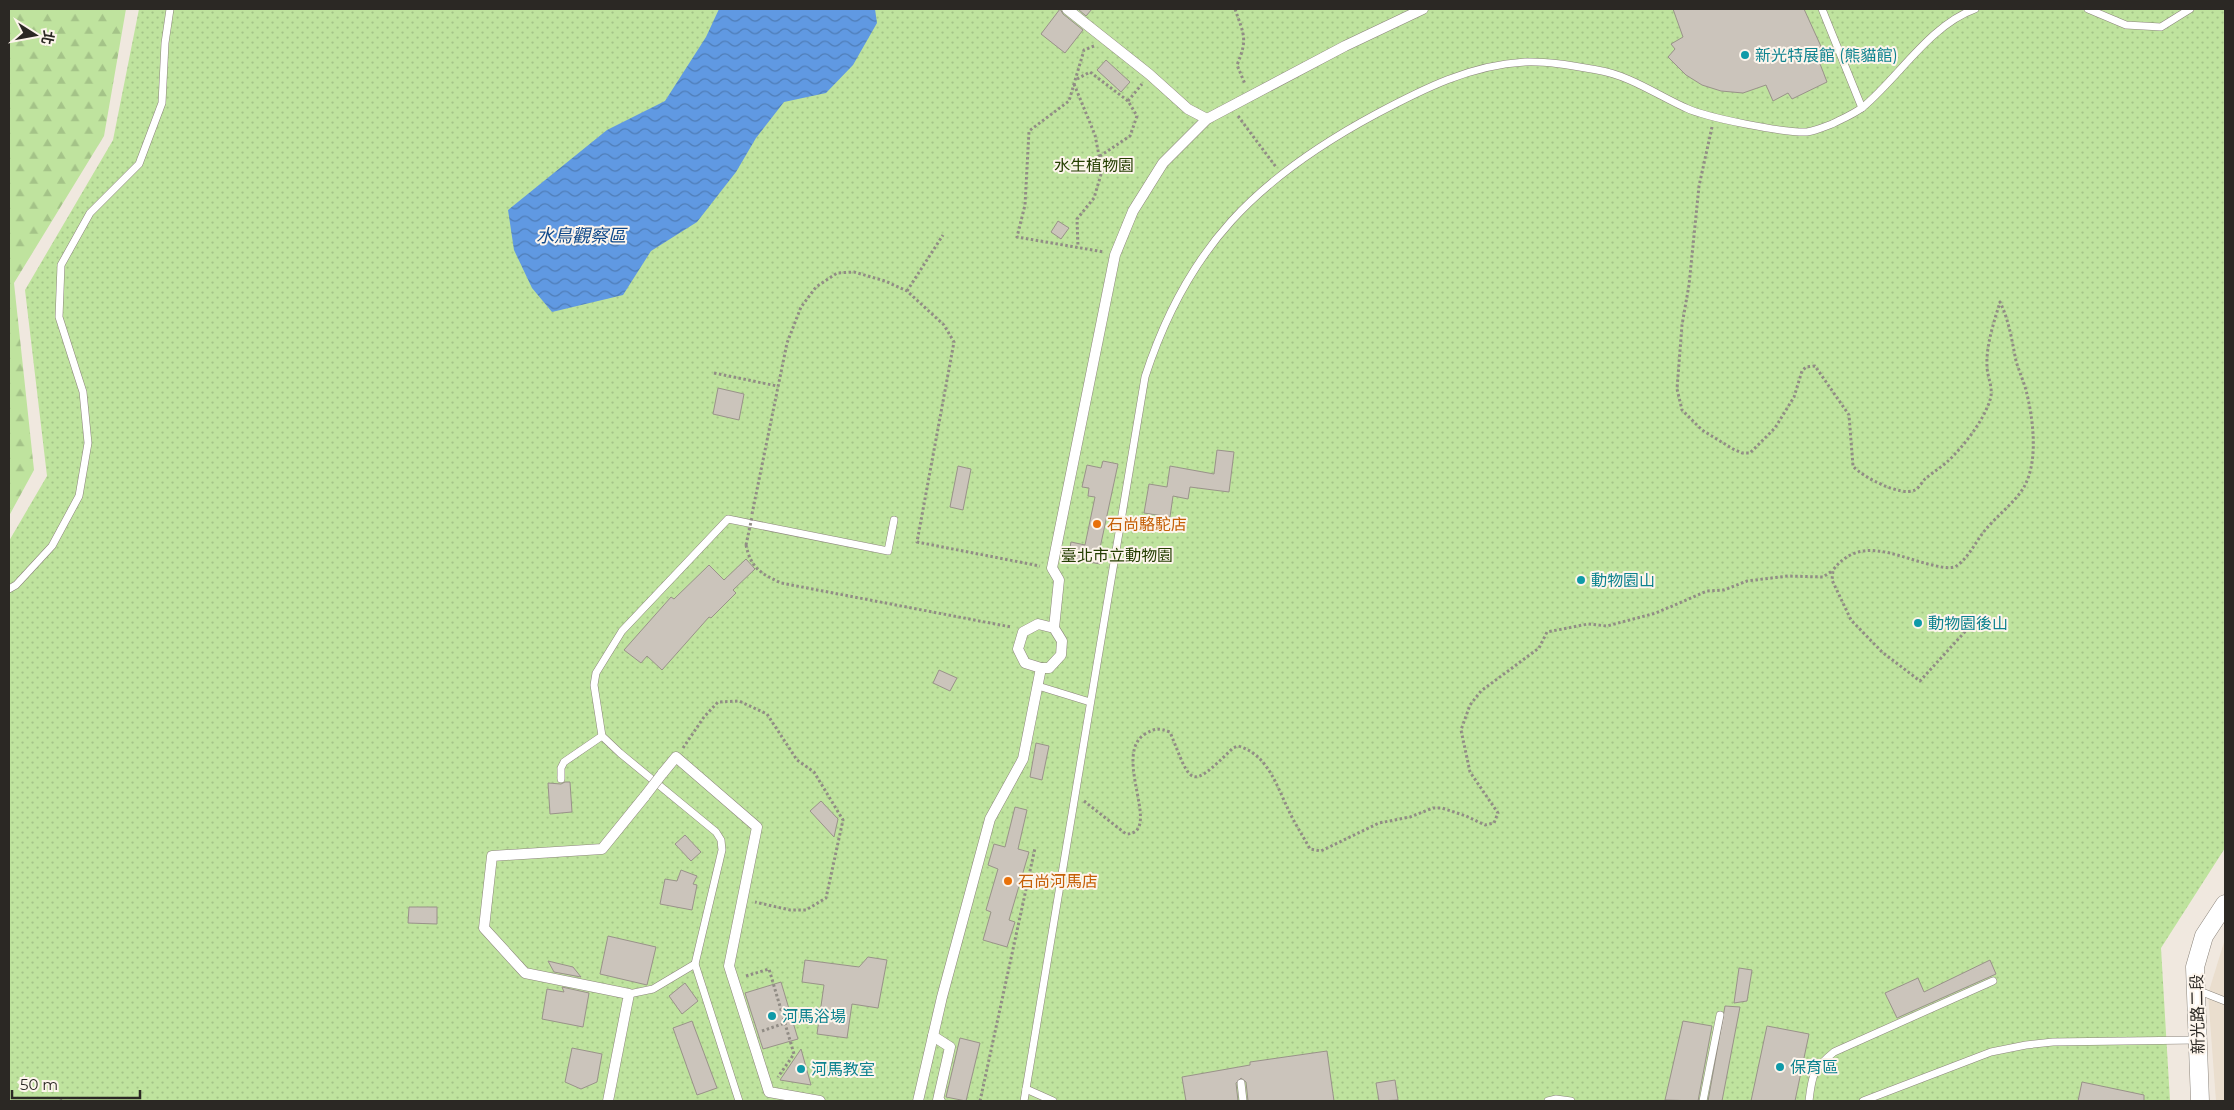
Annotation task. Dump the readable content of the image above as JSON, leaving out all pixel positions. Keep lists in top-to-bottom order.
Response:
{
  "streets": {
    "street": ["新光路二段"]
  },
  "water": ["水鳥觀察區"],
  "parks": ["水生植物園", "臺北市立動物園"],
  "places": [
    "新光特展館 (熊貓館)",
    "石尚駱駝店",
    "動物園山",
    "動物園後山",
    "石尚河馬店",
    "河馬浴場",
    "保育區",
    "河馬教室"
  ],
  "scale_bar": "50 m",
  "north": "right"
}
